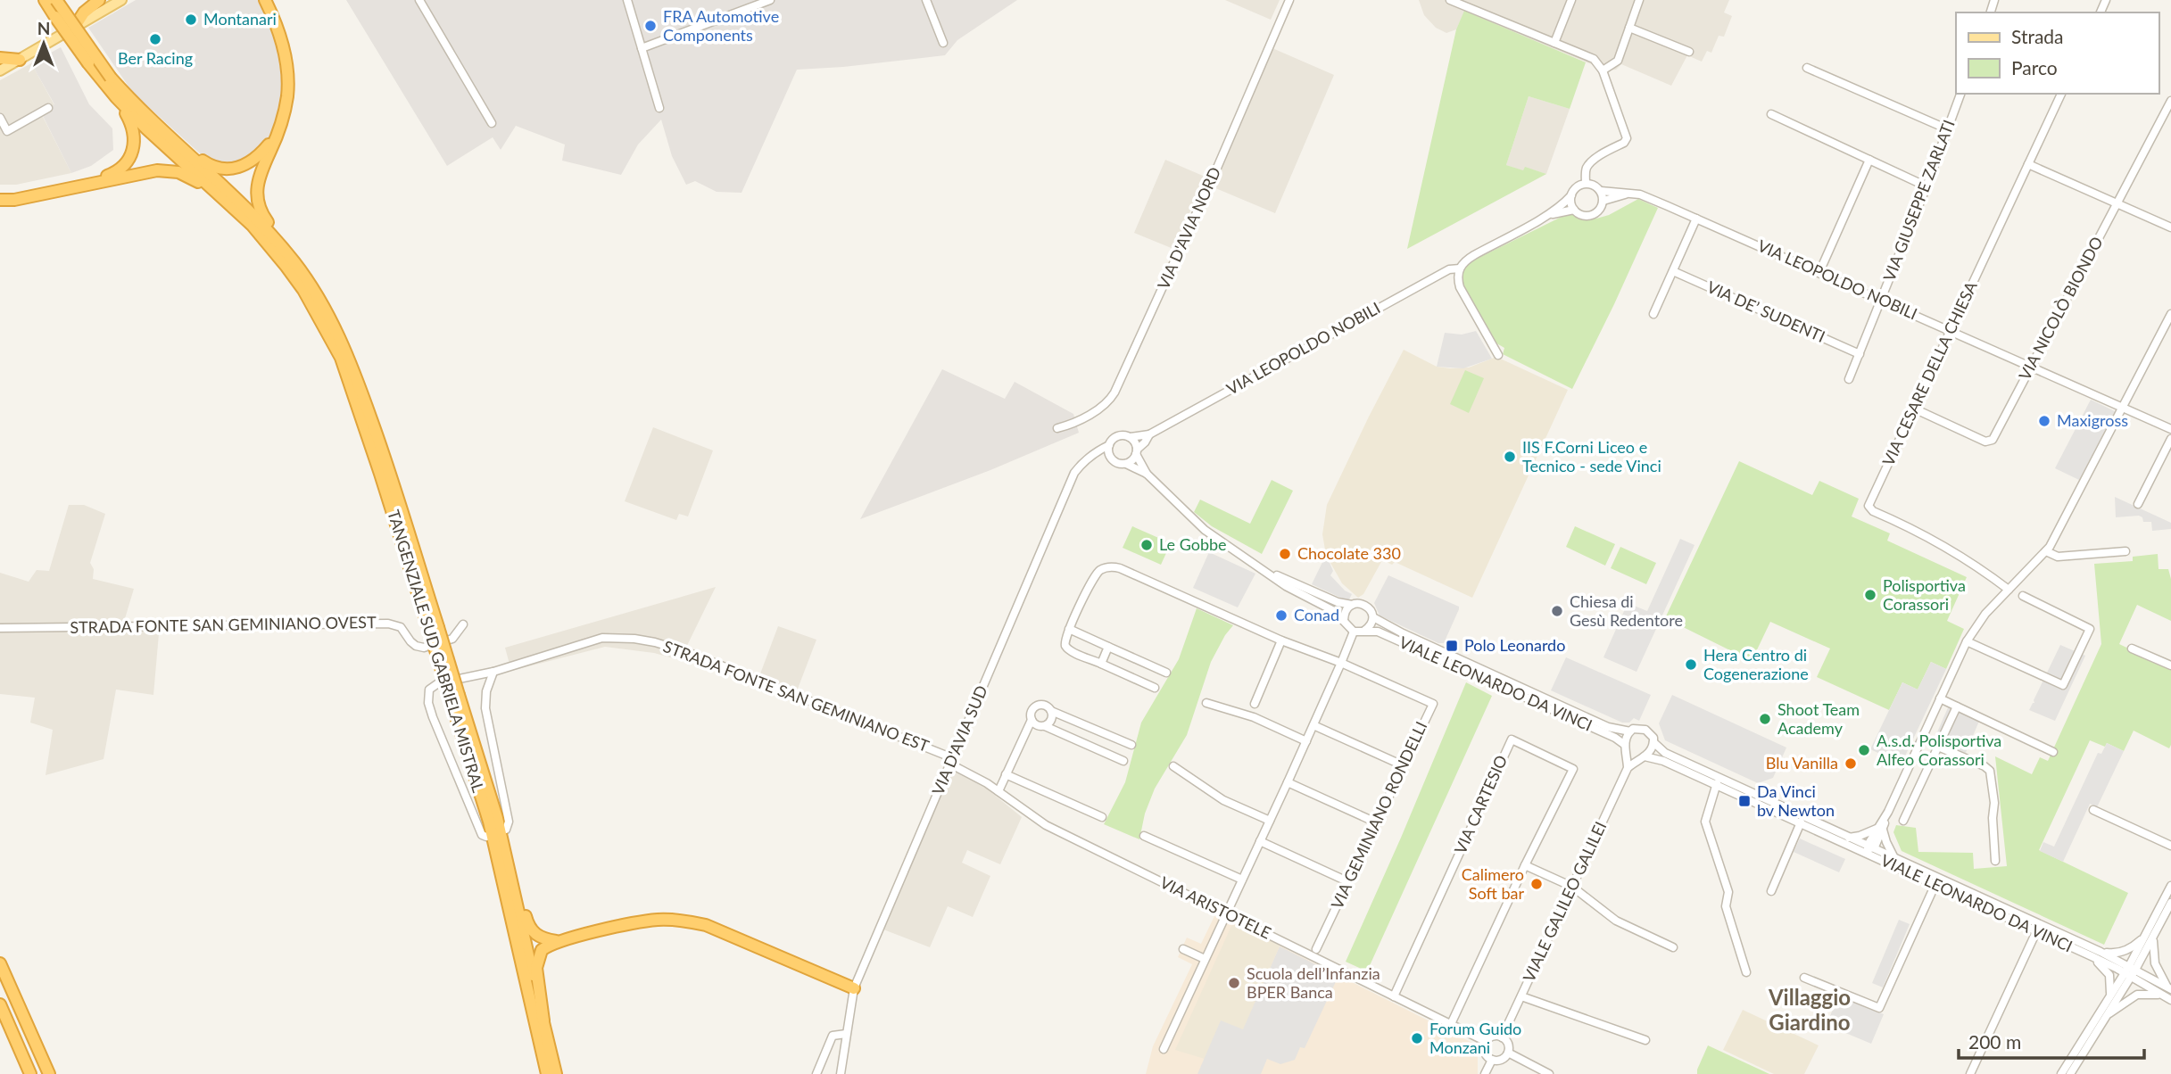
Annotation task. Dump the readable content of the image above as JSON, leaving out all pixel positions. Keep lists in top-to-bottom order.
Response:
{
  "streets": {
    "highway": ["TANGENZIALE SUD GABRIELA MISTRAL"],
    "street": [
      "VIA GIUSEPPE ZARLATI",
      "VIA D'AVIA NORD",
      "VIA LEOPOLDO NOBILI",
      "VIA NICOLÒ BIONDO",
      "VIA DE’ SUDENTI",
      "VIA CESARE DELLA CHIESA",
      "STRADA FONTE SAN GEMINIANO OVEST",
      "VIALE LEONARDO DA VINCI",
      "STRADA FONTE SAN GEMINIANO EST",
      "VIA D'AVIA SUD",
      "VIA CARTESIO",
      "VIA GEMINIANO RONDELLI",
      "VIALE GALILEO GALILEI",
      "VIA ARISTOTELE"
    ]
  },
  "crossings": [
    ["VIA GIUSEPPE ZARLATI", "VIA LEOPOLDO NOBILI"],
    ["VIA GIUSEPPE ZARLATI", "VIA DE’ SUDENTI"],
    ["VIA LEOPOLDO NOBILI", "VIA NICOLÒ BIONDO"],
    ["VIA LEOPOLDO NOBILI", "VIA CESARE DELLA CHIESA"],
    ["VIA LEOPOLDO NOBILI", "VIA D'AVIA SUD"],
    ["VIA NICOLÒ BIONDO", "VIA CESARE DELLA CHIESA"],
    ["STRADA FONTE SAN GEMINIANO EST", "VIA D'AVIA SUD"],
    ["STRADA FONTE SAN GEMINIANO EST", "VIA ARISTOTELE"],
    ["VIA D'AVIA SUD", "VIA ARISTOTELE"],
    ["VIA CARTESIO", "VIA ARISTOTELE"],
    ["VIALE GALILEO GALILEI", "VIA ARISTOTELE"]
  ],
  "districts": ["Villaggio Giardino"],
  "places": {
    "other": [
      "Montanari",
      "FRA Automotive Components",
      "Ber Racing",
      "Maxigross",
      "IIS F.Corni Liceo e Tecnico - sede Vinci",
      "Le Gobbe",
      "Chocolate 330",
      "Polisportiva Corassori",
      "Chiesa di Gesù Redentore",
      "Conad",
      "Hera Centro di Cogenerazione",
      "Shoot Team Academy",
      "A.s.d. Polisportiva Alfeo Corassori",
      "Blu Vanilla",
      "Calimero Soft bar",
      "Scuola dell’Infanzia BPER Banca",
      "Forum Guido Monzani"
    ],
    "transit": ["Polo Leonardo", "Da Vinci bv Newton"]
  },
  "legend": ["Strada", "Parco"],
  "scale_bar": "200 m",
  "north": "top"
}
